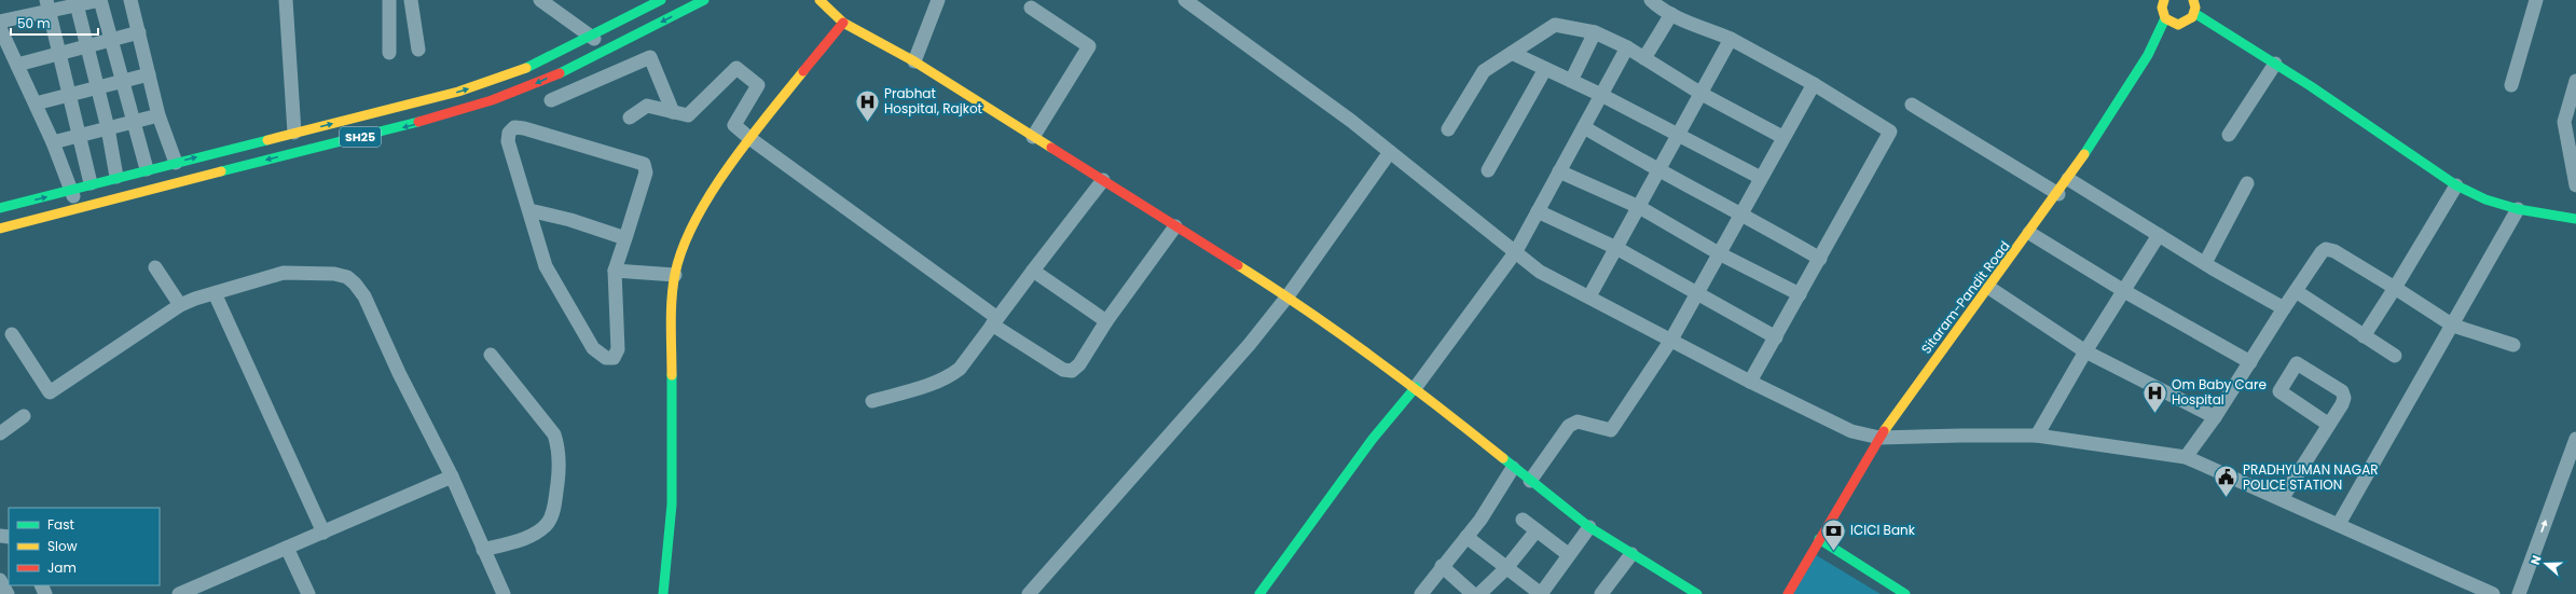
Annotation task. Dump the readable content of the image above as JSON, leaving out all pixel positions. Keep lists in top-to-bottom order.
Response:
{
  "streets": {
    "main road": ["SH25", "Sitaram-Pandit Road"]
  },
  "places": {
    "hospital": ["Prabhat Hospital, Rajkot", "Om Baby Care Hospital"],
    "public building": ["PRADHYUMAN NAGAR POLICE STATION"],
    "bank": ["ICICI Bank"]
  },
  "legend": ["Fast", "Slow", "Jam"],
  "scale_bar": "50 m",
  "north": "left"
}
